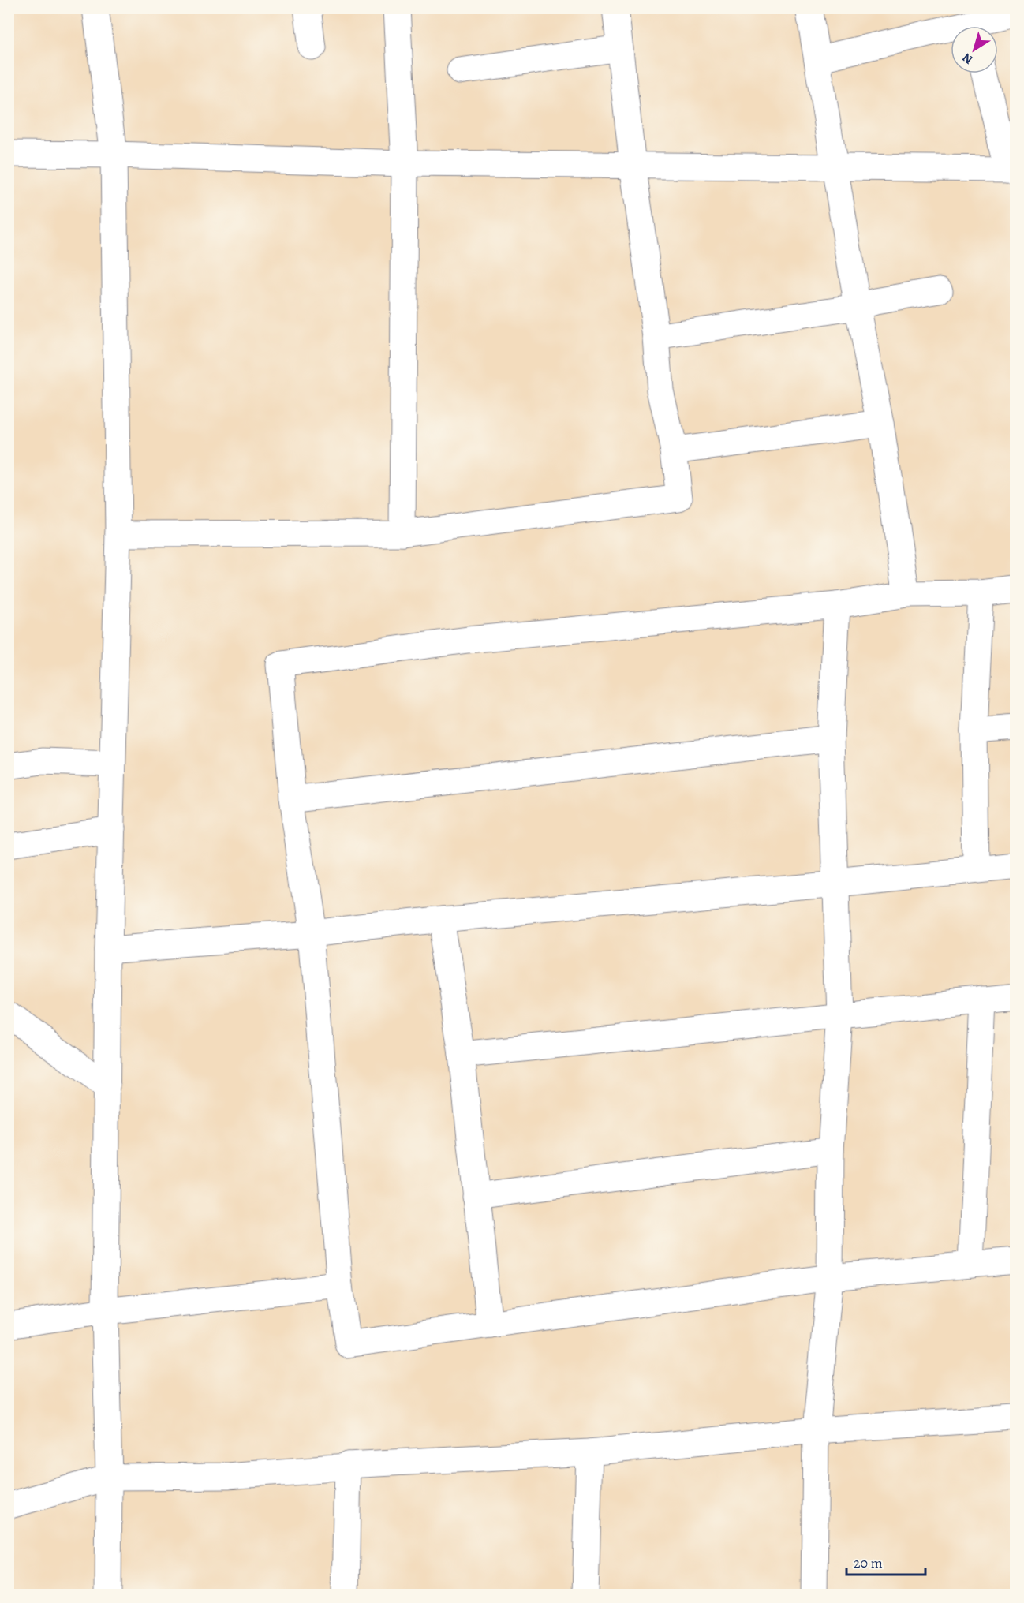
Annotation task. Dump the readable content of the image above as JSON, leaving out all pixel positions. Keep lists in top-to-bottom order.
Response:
{
  "scale_bar": "20 m",
  "north": "bottom left"
}
